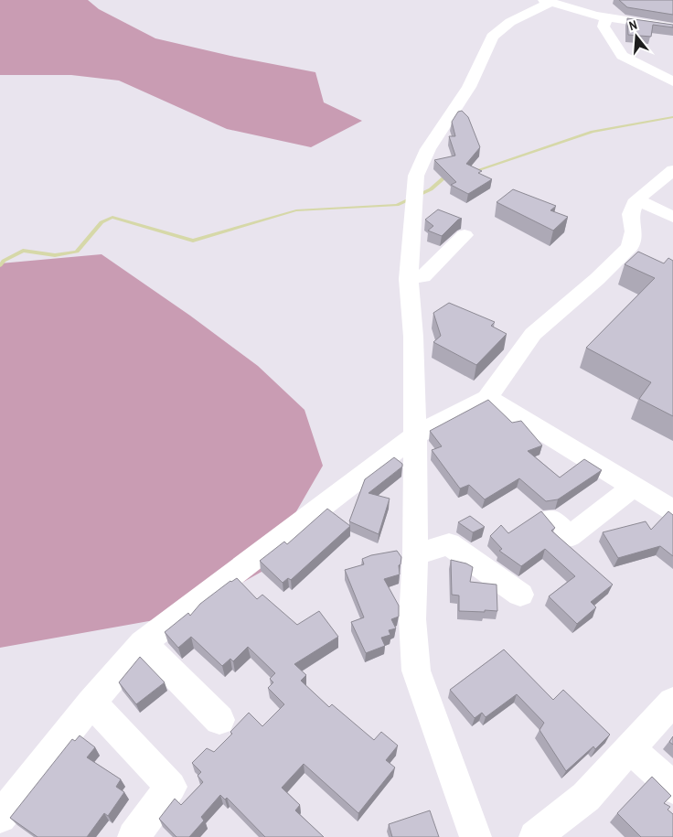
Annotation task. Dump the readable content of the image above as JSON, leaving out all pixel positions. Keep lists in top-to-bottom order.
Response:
{
  "north": "top"
}
